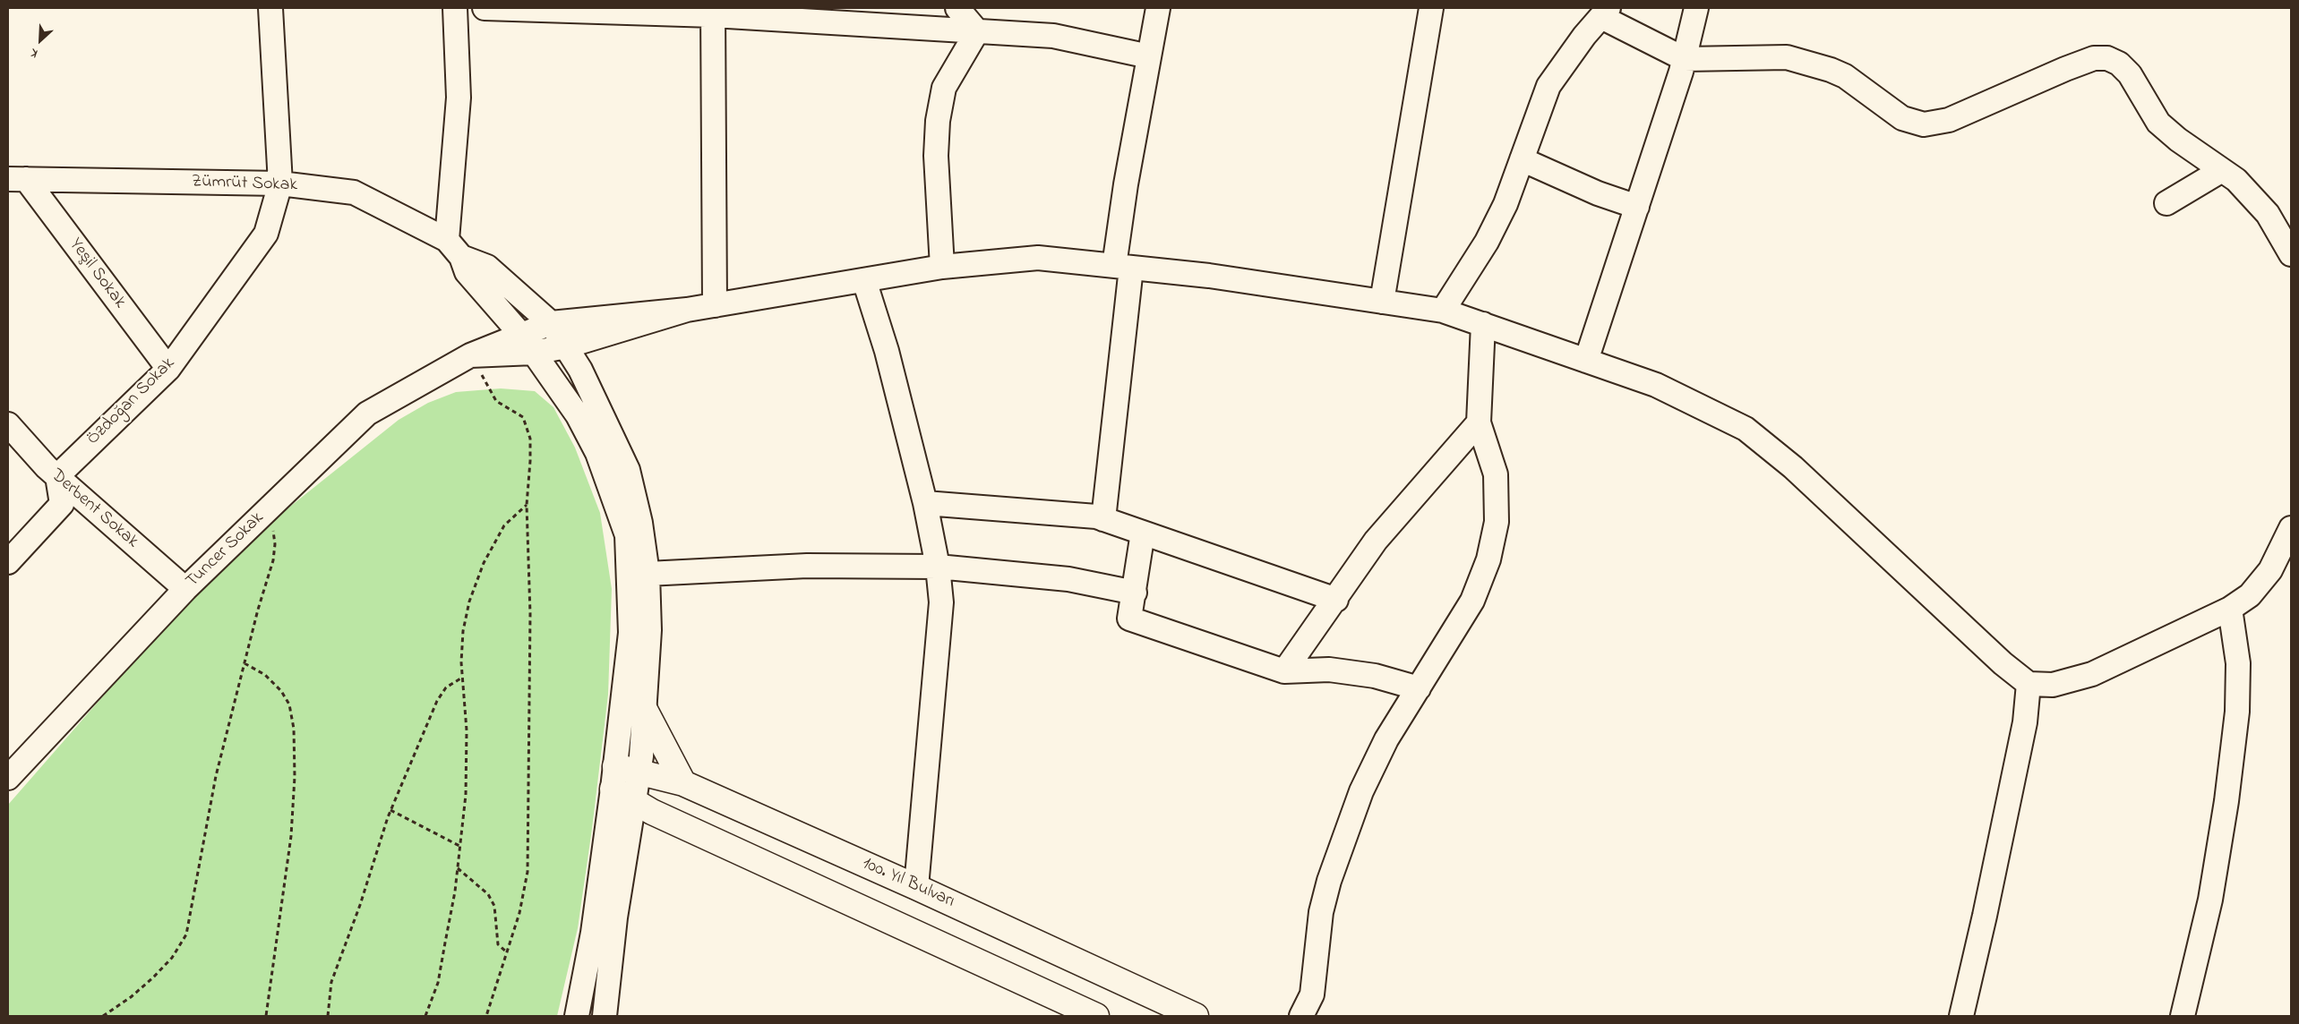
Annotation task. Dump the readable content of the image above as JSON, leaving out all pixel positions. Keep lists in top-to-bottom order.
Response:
{
  "streets": {
    "main road": ["100. Yıl Bulvarı"],
    "street": [
      "Zümrüt Sokak",
      "Yeşil Sokak",
      "Özdoğan Sokak",
      "Derbent Sokak",
      "Tuncer Sokak"
    ]
  },
  "crossings": [
    ["Zümrüt Sokak", "Yeşil Sokak"],
    ["Zümrüt Sokak", "Özdoğan Sokak"],
    ["Zümrüt Sokak", "100. Yıl Bulvarı"],
    ["Yeşil Sokak", "Özdoğan Sokak"],
    ["Özdoğan Sokak", "Derbent Sokak"],
    ["Derbent Sokak", "Tuncer Sokak"]
  ],
  "north": "bottom left"
}
